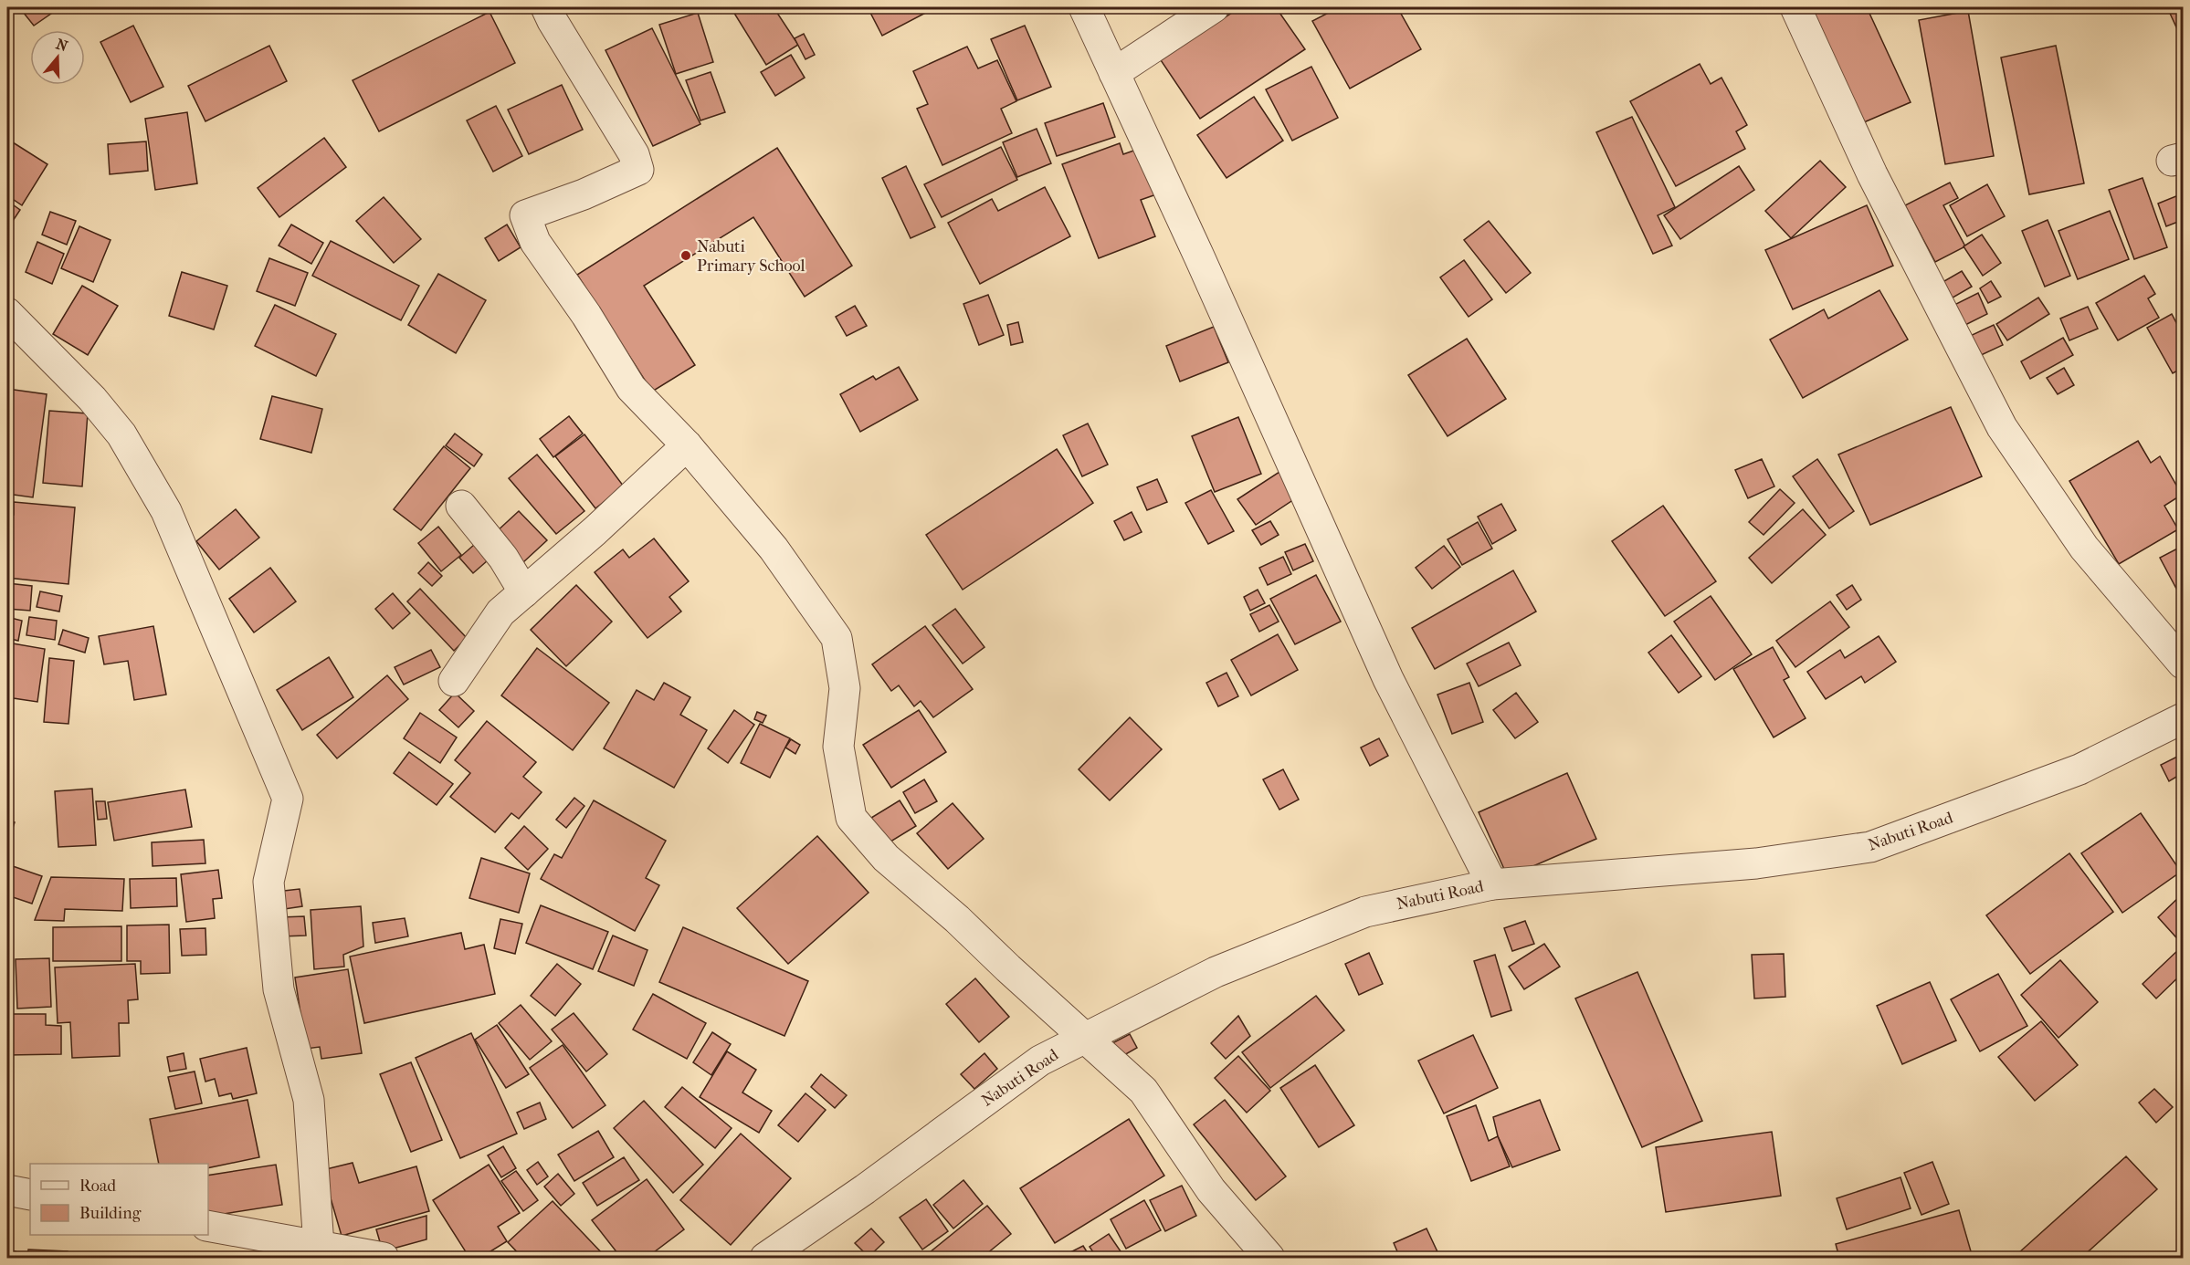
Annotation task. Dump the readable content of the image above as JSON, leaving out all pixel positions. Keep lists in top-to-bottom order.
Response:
{
  "streets": {
    "street": ["Nabuti Road"]
  },
  "places": ["Nabuti Primary School"],
  "legend": ["Road", "Building"],
  "north": "top"
}
